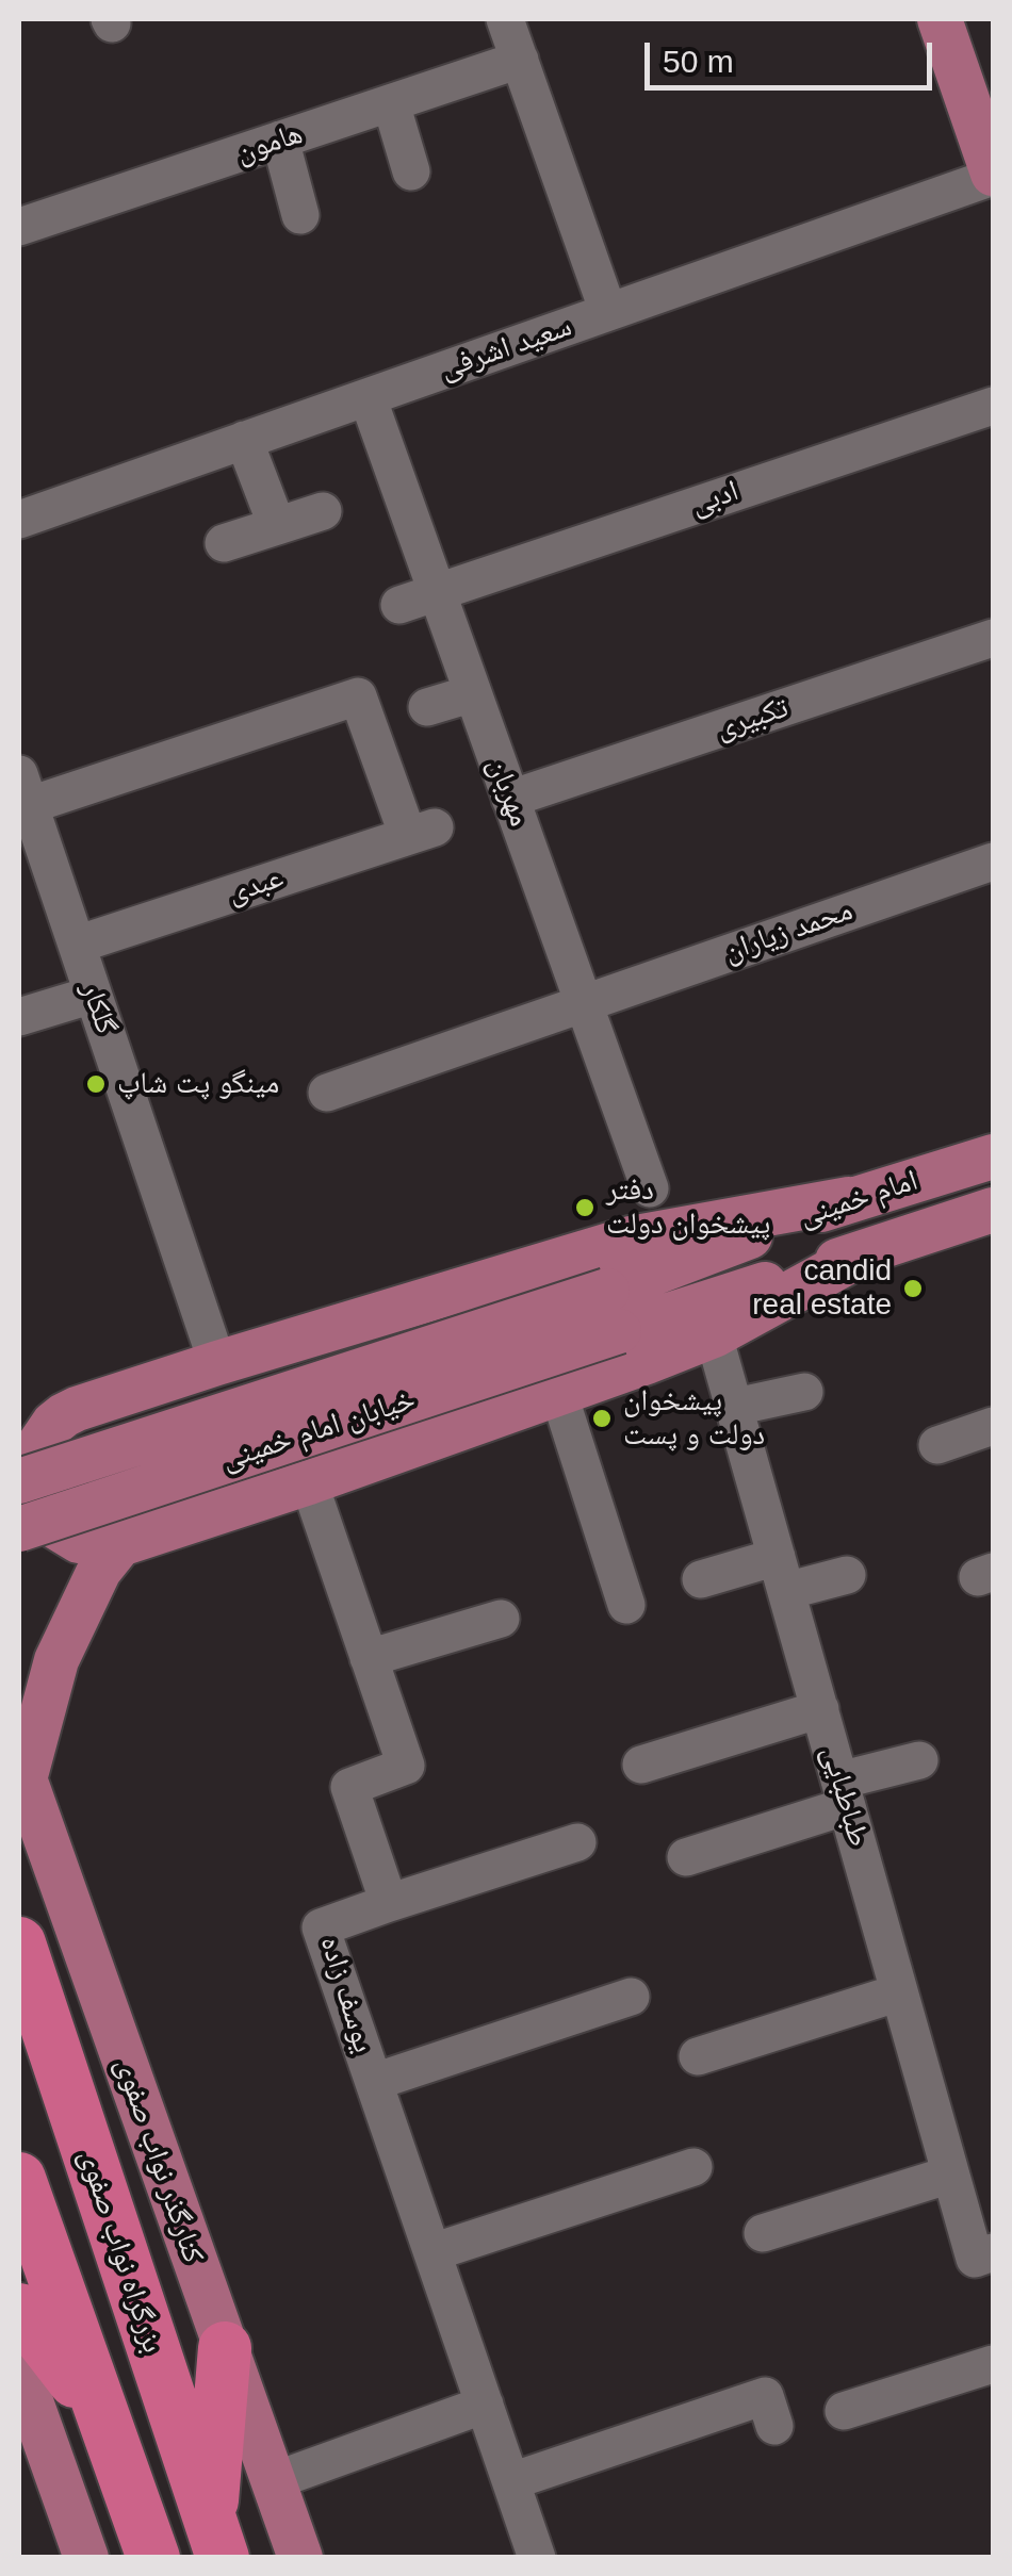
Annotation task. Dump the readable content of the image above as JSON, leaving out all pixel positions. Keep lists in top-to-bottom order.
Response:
{
  "streets": {
    "highway": ["بزرگراه نواب صفوی"],
    "main road": ["امام خمینی", "خیابان امام خمینی", "کنارگذر نواب صفوی"],
    "street": [
      "هامون",
      "سعید اشرفی",
      "ادبی",
      "تکبیری",
      "مهربان",
      "عبدی",
      "محمد زیاران",
      "گلکار",
      "طباطبایی",
      "یوسف زاده"
    ]
  },
  "crossings": [
    ["سعید اشرفی", "مهربان"],
    ["ادبی", "مهربان"],
    ["تکبیری", "مهربان"],
    ["مهربان", "محمد زیاران"],
    ["عبدی", "گلکار"],
    ["امام خمینی", "خیابان امام خمینی"]
  ],
  "places": [
    "مینگو پت شاپ",
    "دفتر پیشخوان دولت",
    "candid real estate",
    "پیشخوان دولت و پست"
  ],
  "scale_bar": "50 m"
}
